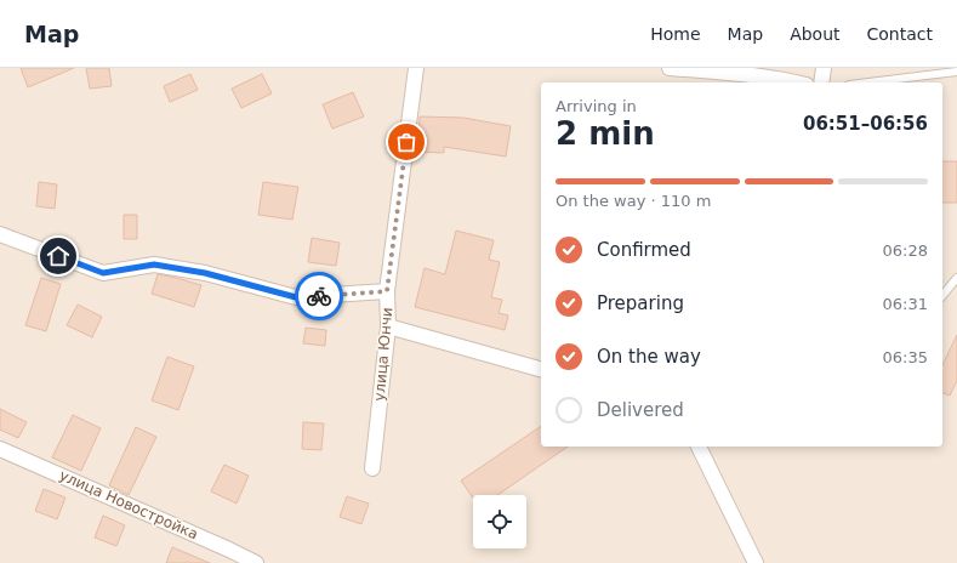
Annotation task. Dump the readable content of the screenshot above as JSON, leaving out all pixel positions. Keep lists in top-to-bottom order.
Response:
{
  "streets": {
    "street": ["улица Юнчи", "улица Новостройка"]
  },
  "page": {
    "header": "Map",
    "nav": [
      "Home",
      "Map",
      "About",
      "Contact"
    ],
    "heading": ["2 min", "Arriving in", "06:51–06:56"],
    "bar": "On the way · 110 m",
    "list": [
      ["Confirmed", "06:28"],
      ["Preparing", "06:31"],
      ["On the way", "06:35"],
      "Delivered"
    ]
  }
}
